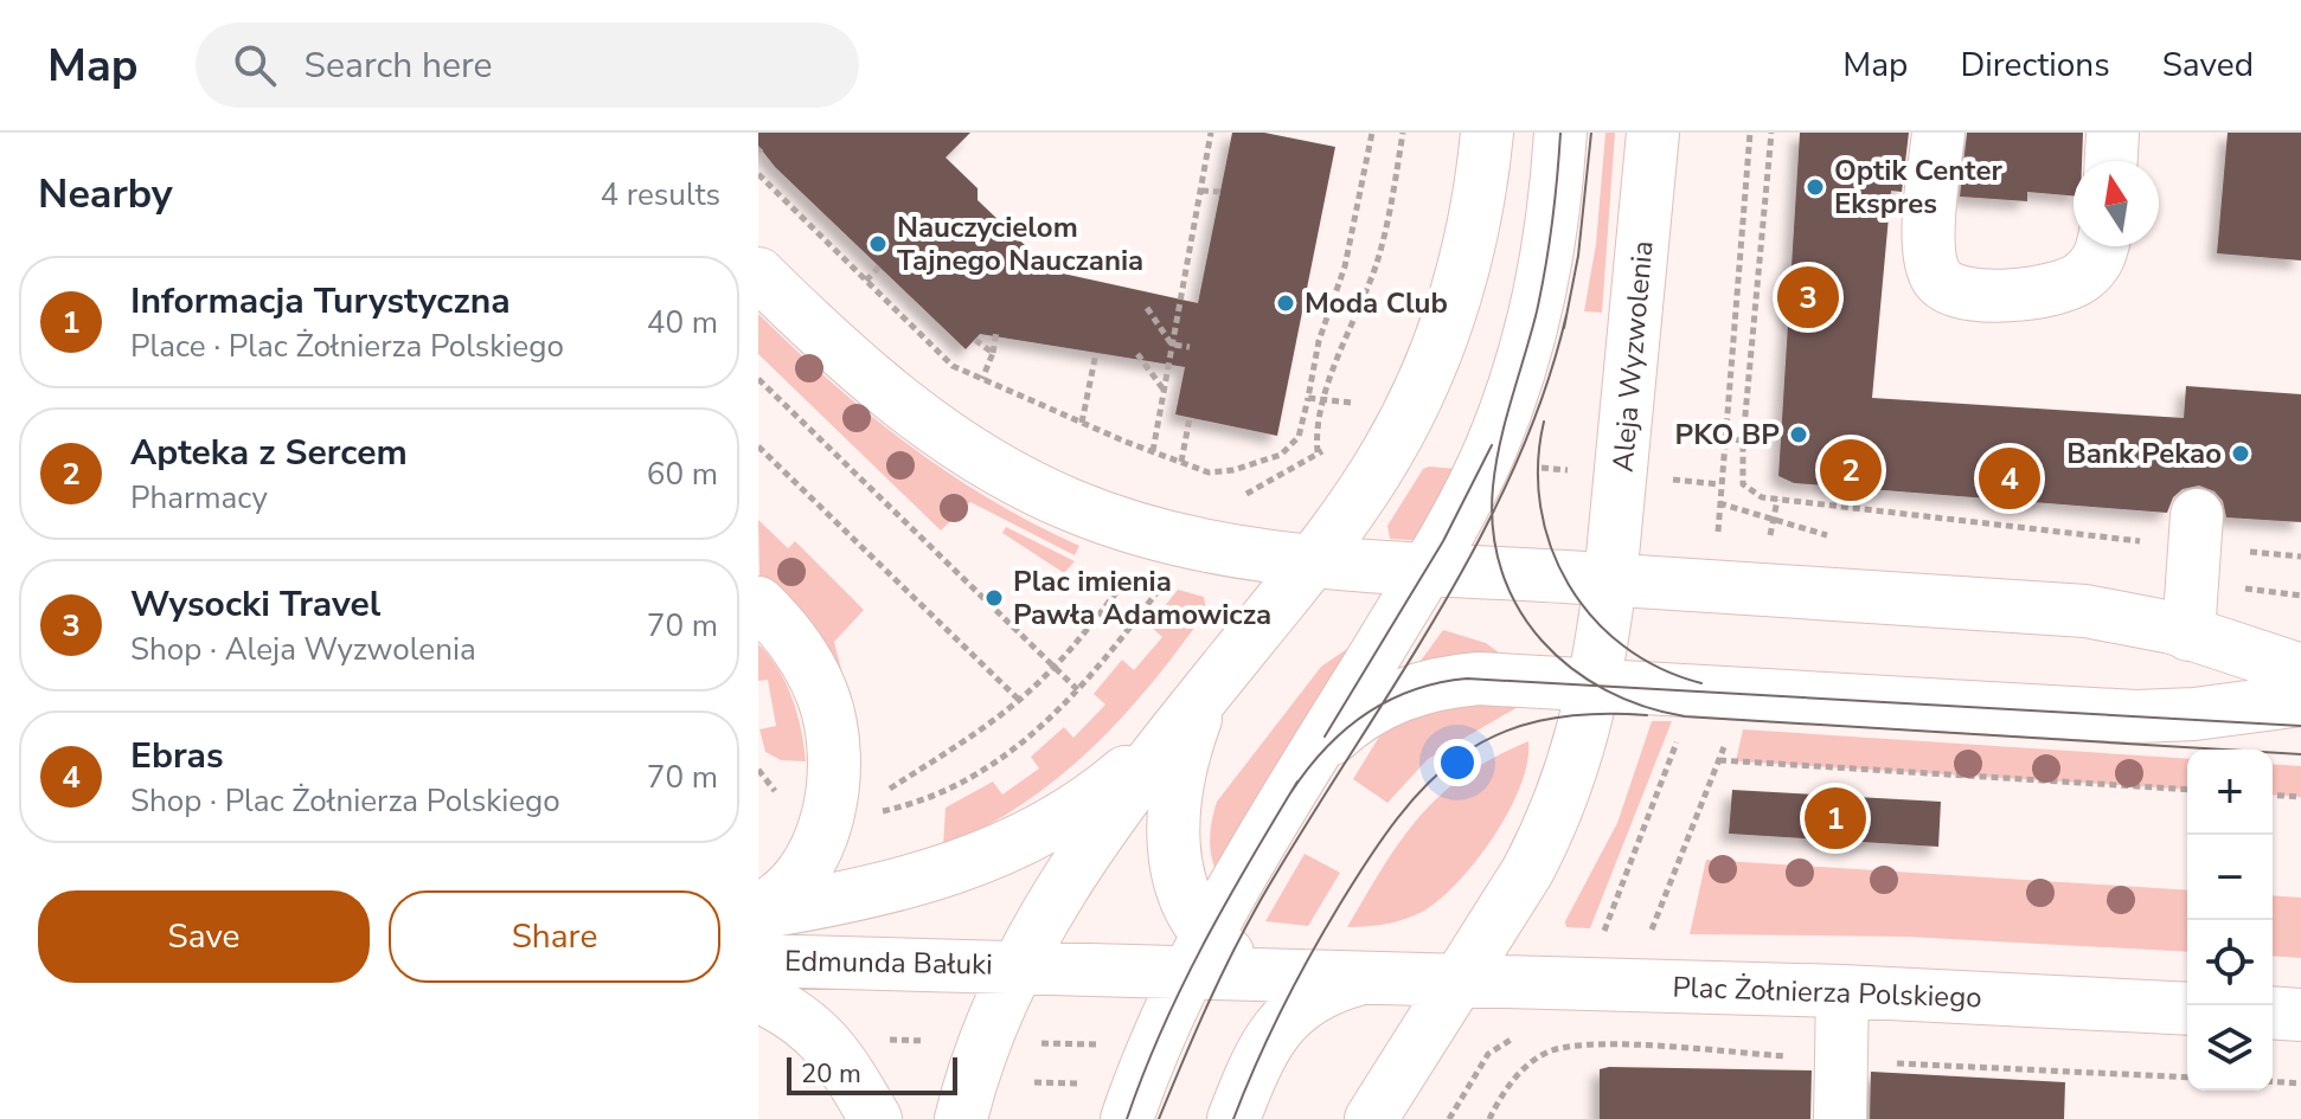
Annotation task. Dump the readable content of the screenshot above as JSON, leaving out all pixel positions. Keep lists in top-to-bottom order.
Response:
{
  "streets": {
    "street": ["Aleja Wyzwolenia", "Edmunda Bałuki", "Plac Żołnierza Polskiego"]
  },
  "crossings": [
    ["Edmunda Bałuki", "Plac Żołnierza Polskiego"]
  ],
  "places": [
    "Optik Center Ekspres",
    "Nauczycielom Tajnego Nauczania",
    "Moda Club",
    "PKO BP",
    "Bank Pekao",
    "Plac imienia Pawła Adamowicza"
  ],
  "scale_bar": "20 m",
  "north": "top",
  "page": {
    "header": "Map",
    "search": "Search here",
    "nav": ["Map", "Directions", "Saved"],
    "heading": ["Nearby", "4 results"],
    "list": [
      {
        "mark": "1",
        "name": "Informacja Turystyczna",
        "note": "Place · Plac Żołnierza Polskiego",
        "value": "40 m"
      },
      {
        "mark": "2",
        "name": "Apteka z Sercem",
        "note": "Pharmacy",
        "value": "60 m"
      },
      {
        "mark": "3",
        "name": "Wysocki Travel",
        "note": "Shop · Aleja Wyzwolenia",
        "value": "70 m"
      },
      {
        "mark": "4",
        "name": "Ebras",
        "note": "Shop · Plac Żołnierza Polskiego",
        "value": "70 m"
      }
    ],
    "pins": [
      "3",
      "2",
      "4",
      "1"
    ],
    "map_buttons": ["+", "−"],
    "buttons": ["Save", "Share"],
    "scale": "20 m"
  }
}
